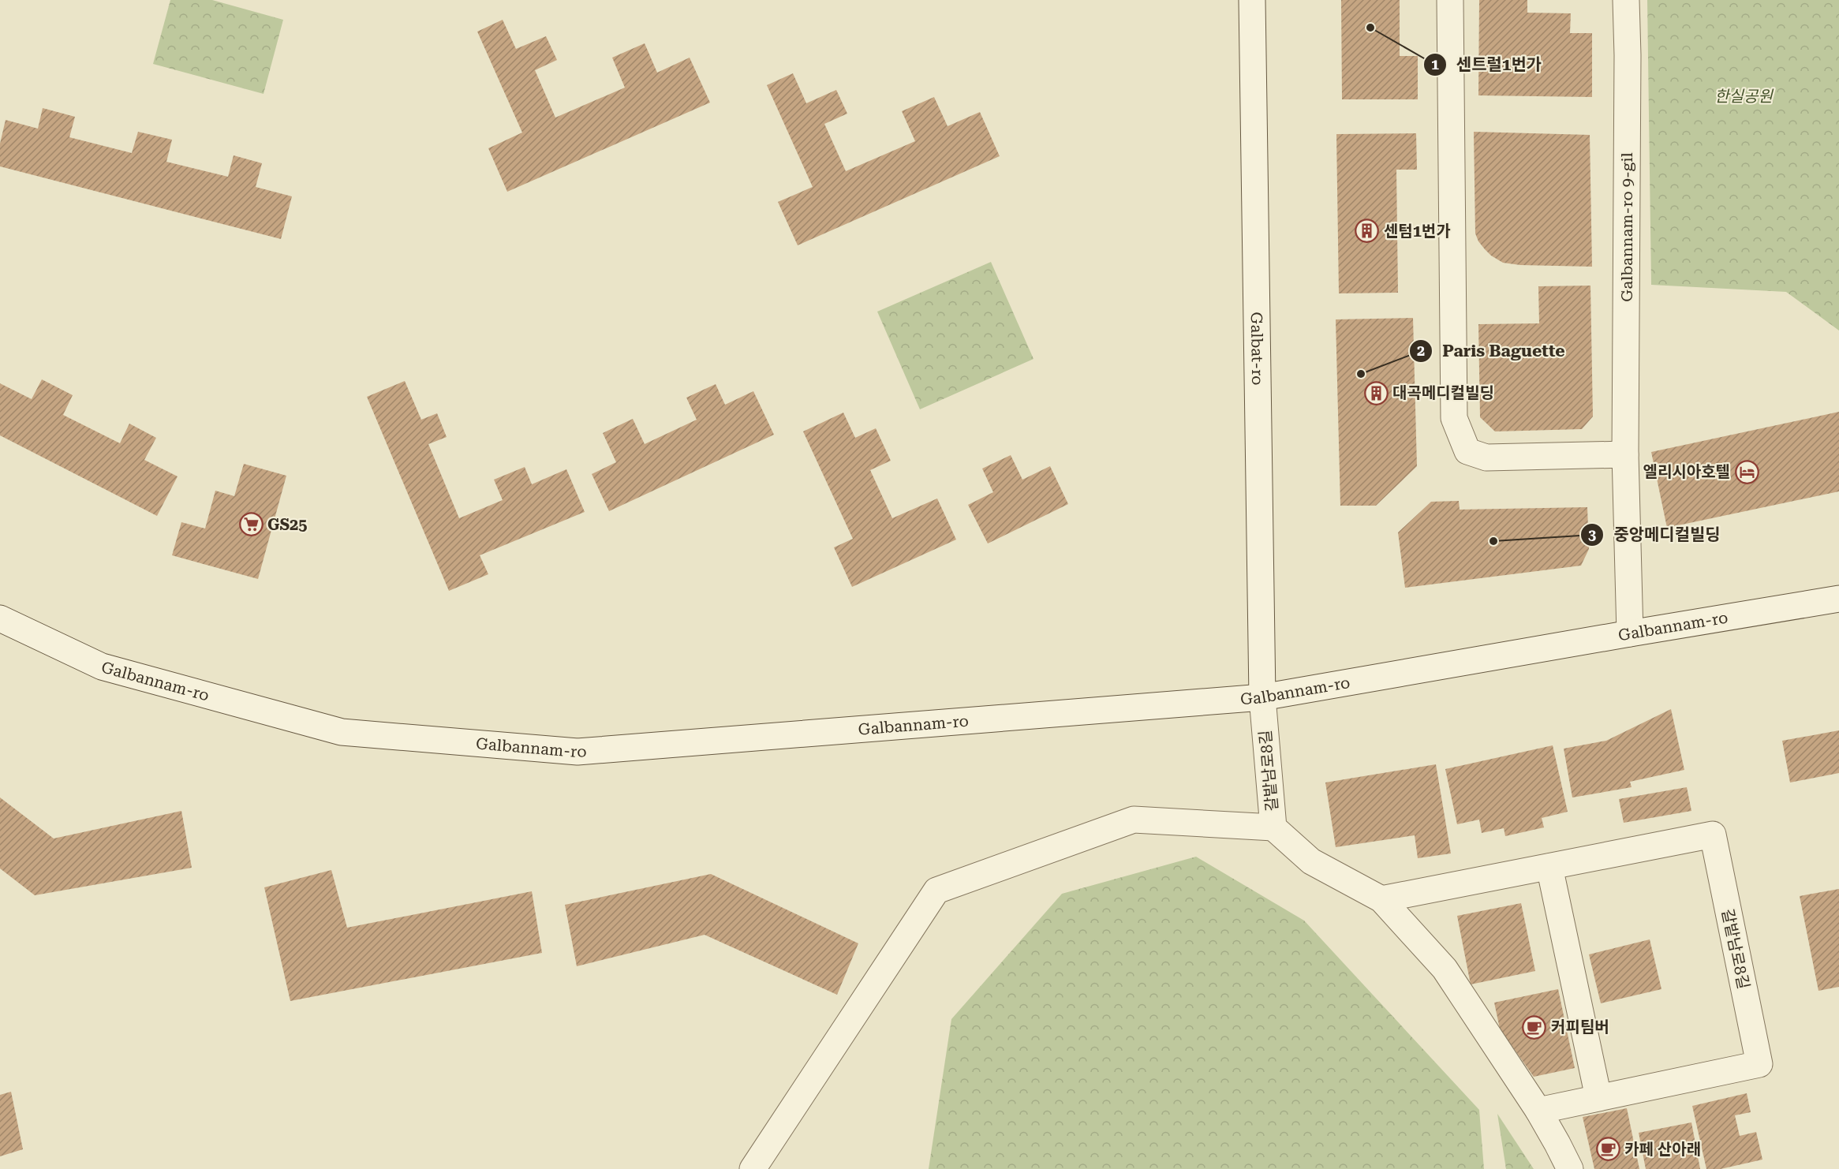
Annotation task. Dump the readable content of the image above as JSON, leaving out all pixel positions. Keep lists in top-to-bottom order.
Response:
{
  "streets": {
    "street": [
      "Galbannam-ro 9-gil",
      "Galbat-ro",
      "Galbannam-ro",
      "갈밭남로8길"
    ]
  },
  "crossings": [
    ["Galbannam-ro 9-gil", "Galbannam-ro"],
    ["Galbat-ro", "Galbannam-ro"],
    ["Galbat-ro", "갈밭남로8길"],
    ["Galbannam-ro", "갈밭남로8길"]
  ],
  "parks": ["한실공원"],
  "places": {
    "other": ["센트럴1번가", "Paris Baguette", "중앙메디컬빌딩"],
    "building": ["센텀1번가", "대곡메디컬빌딩"],
    "hotel": ["엘리시아호텔"],
    "supermarket": ["GS25"],
    "cafe": ["커피팀버", "카페 산아래"]
  }
}
